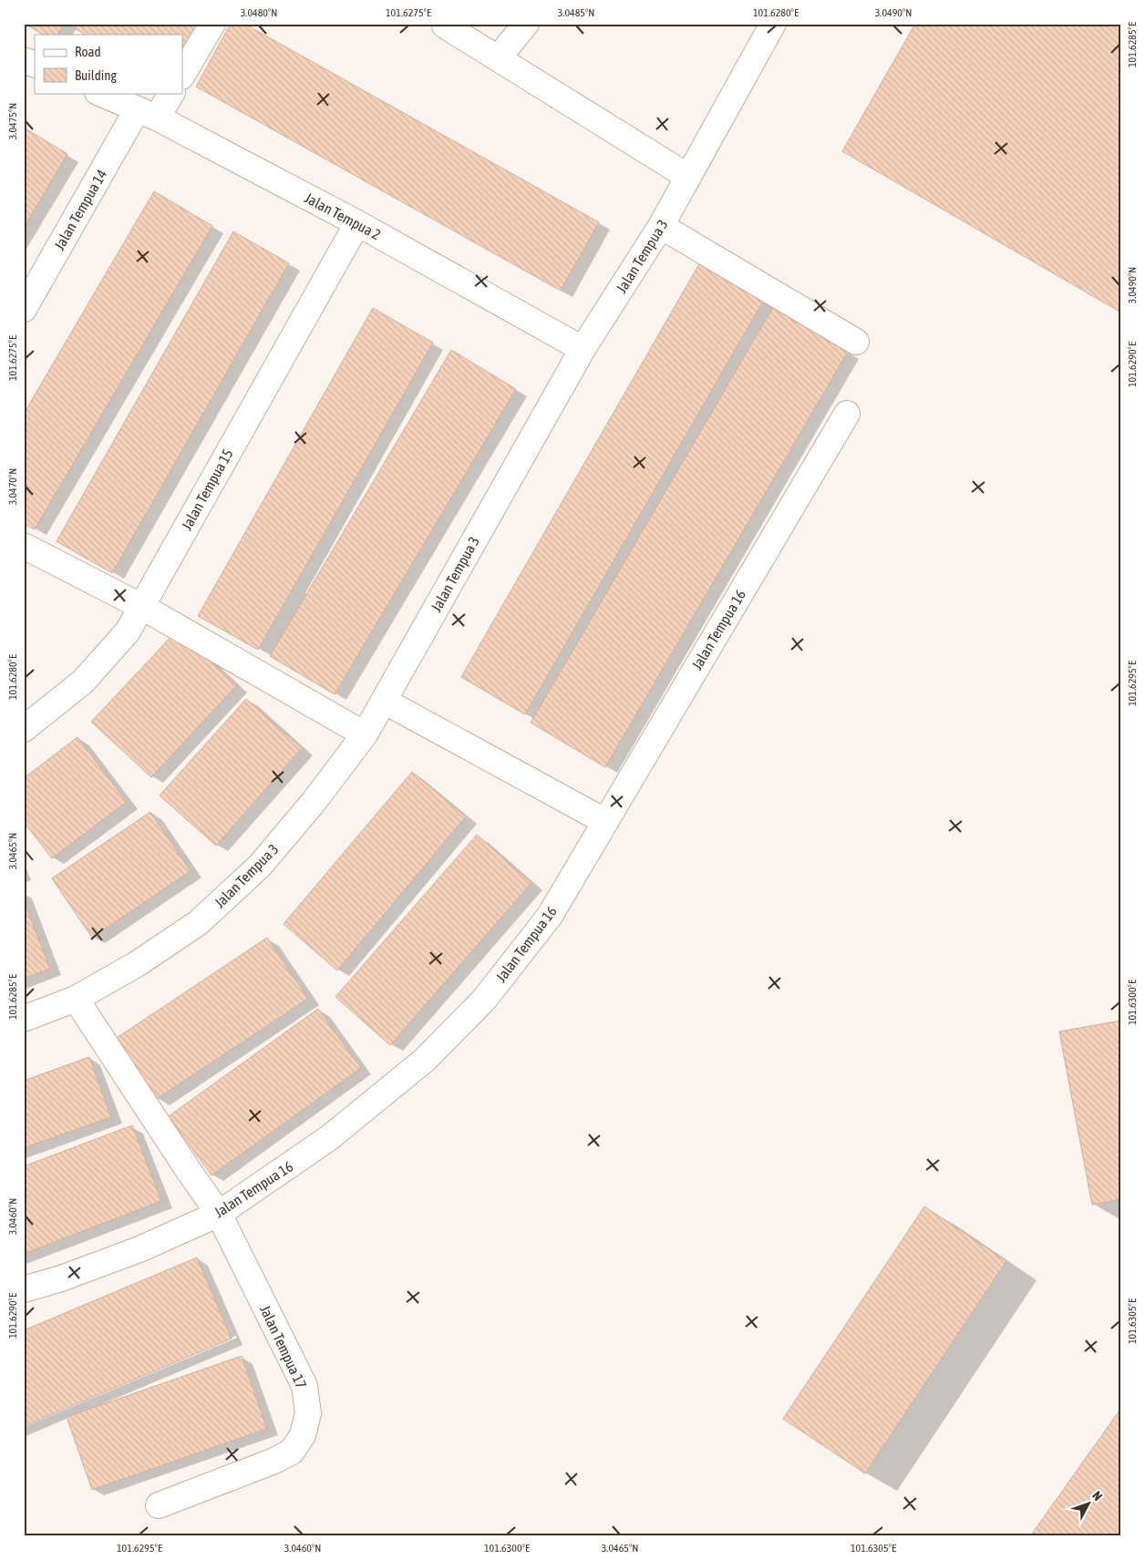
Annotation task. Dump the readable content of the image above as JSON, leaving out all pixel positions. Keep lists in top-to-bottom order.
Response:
{
  "streets": {
    "street": [
      "Jalan Tempua 14",
      "Jalan Tempua 2",
      "Jalan Tempua 3",
      "Jalan Tempua 15",
      "Jalan Tempua 16",
      "Jalan Tempua 17"
    ]
  },
  "crossings": [
    ["Jalan Tempua 14", "Jalan Tempua 2"],
    ["Jalan Tempua 2", "Jalan Tempua 3"],
    ["Jalan Tempua 2", "Jalan Tempua 15"],
    ["Jalan Tempua 3", "Jalan Tempua 17"],
    ["Jalan Tempua 16", "Jalan Tempua 17"]
  ],
  "legend": ["Road", "Building"],
  "north": "top right",
  "coordinates": [
    "3.0480°N",
    "101.6275°E",
    "3.0485°N",
    "101.6280°E",
    "3.0490°N",
    "101.6285°E",
    "3.0475°N",
    "101.6290°E",
    "3.0470°N",
    "101.6295°E",
    "3.0465°N",
    "101.6300°E",
    "3.0460°N",
    "101.6305°E"
  ]
}
